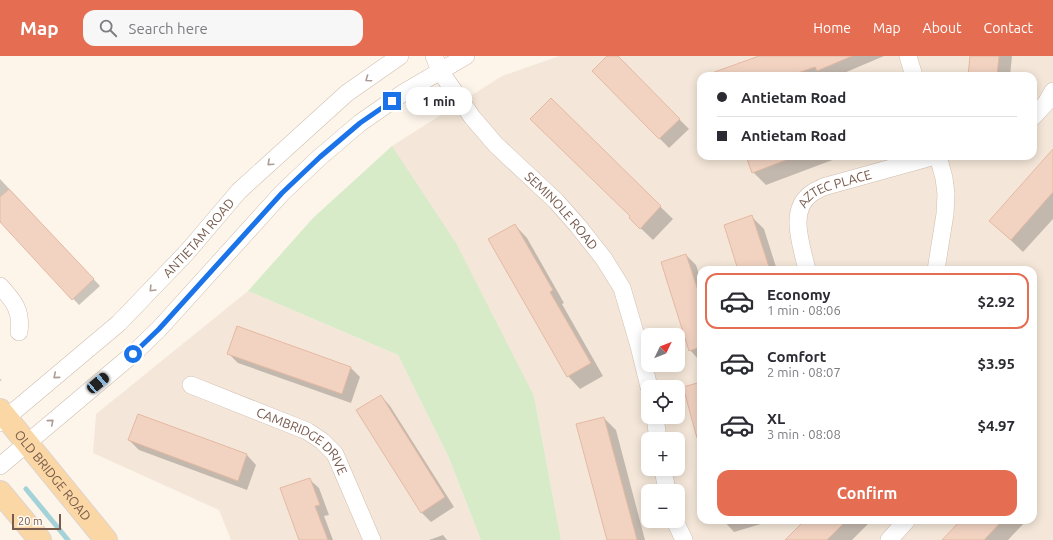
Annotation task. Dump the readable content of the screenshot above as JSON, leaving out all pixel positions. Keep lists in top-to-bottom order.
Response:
{
  "streets": {
    "main road": ["OLD BRIDGE ROAD"],
    "street": [
      "AZTEC PLACE",
      "SEMINOLE ROAD",
      "ANTIETAM ROAD",
      "CAMBRIDGE DRIVE"
    ]
  },
  "crossings": [
    ["ANTIETAM ROAD", "OLD BRIDGE ROAD"]
  ],
  "scale_bar": "20 m",
  "north": "top right",
  "page": {
    "header": "Map",
    "search": "Search here",
    "nav": [
      "Home",
      "Map",
      "About",
      "Contact"
    ],
    "banner": ["Antietam Road", "Antietam Road"],
    "bubble": "1 min",
    "list": [
      {
        "name": "Economy",
        "note": "1 min · 08:06",
        "value": "$2.92"
      },
      {
        "name": "Comfort",
        "note": "2 min · 08:07",
        "value": "$3.95"
      },
      {
        "name": "XL",
        "note": "3 min · 08:08",
        "value": "$4.97"
      }
    ],
    "map_buttons": ["+", "−"],
    "buttons": "Confirm",
    "scale": "20 m"
  }
}
